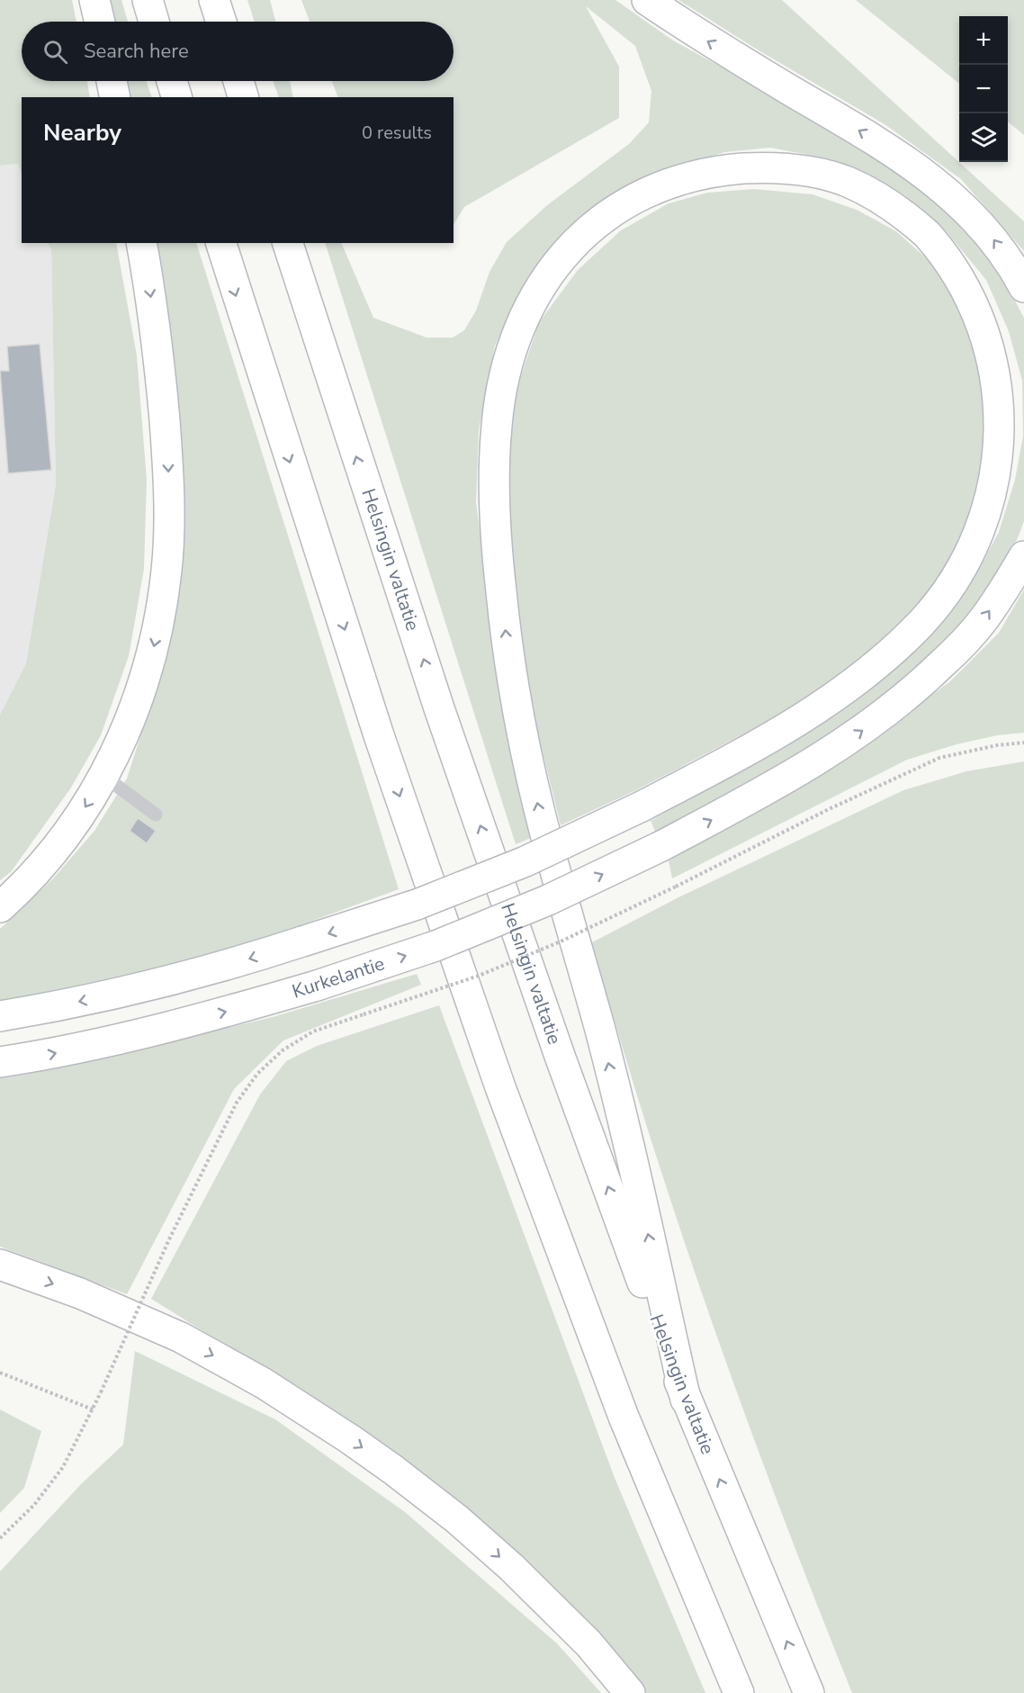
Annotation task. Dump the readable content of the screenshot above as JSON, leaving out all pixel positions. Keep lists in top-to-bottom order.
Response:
{
  "streets": {
    "highway": ["Helsingin valtatie", "Kurkelantie"]
  },
  "one_way": ["Kurkelantie"],
  "page": {
    "map_buttons": ["+", "−"],
    "search": "Search here",
    "heading": ["Nearby", "0 results"]
  }
}
